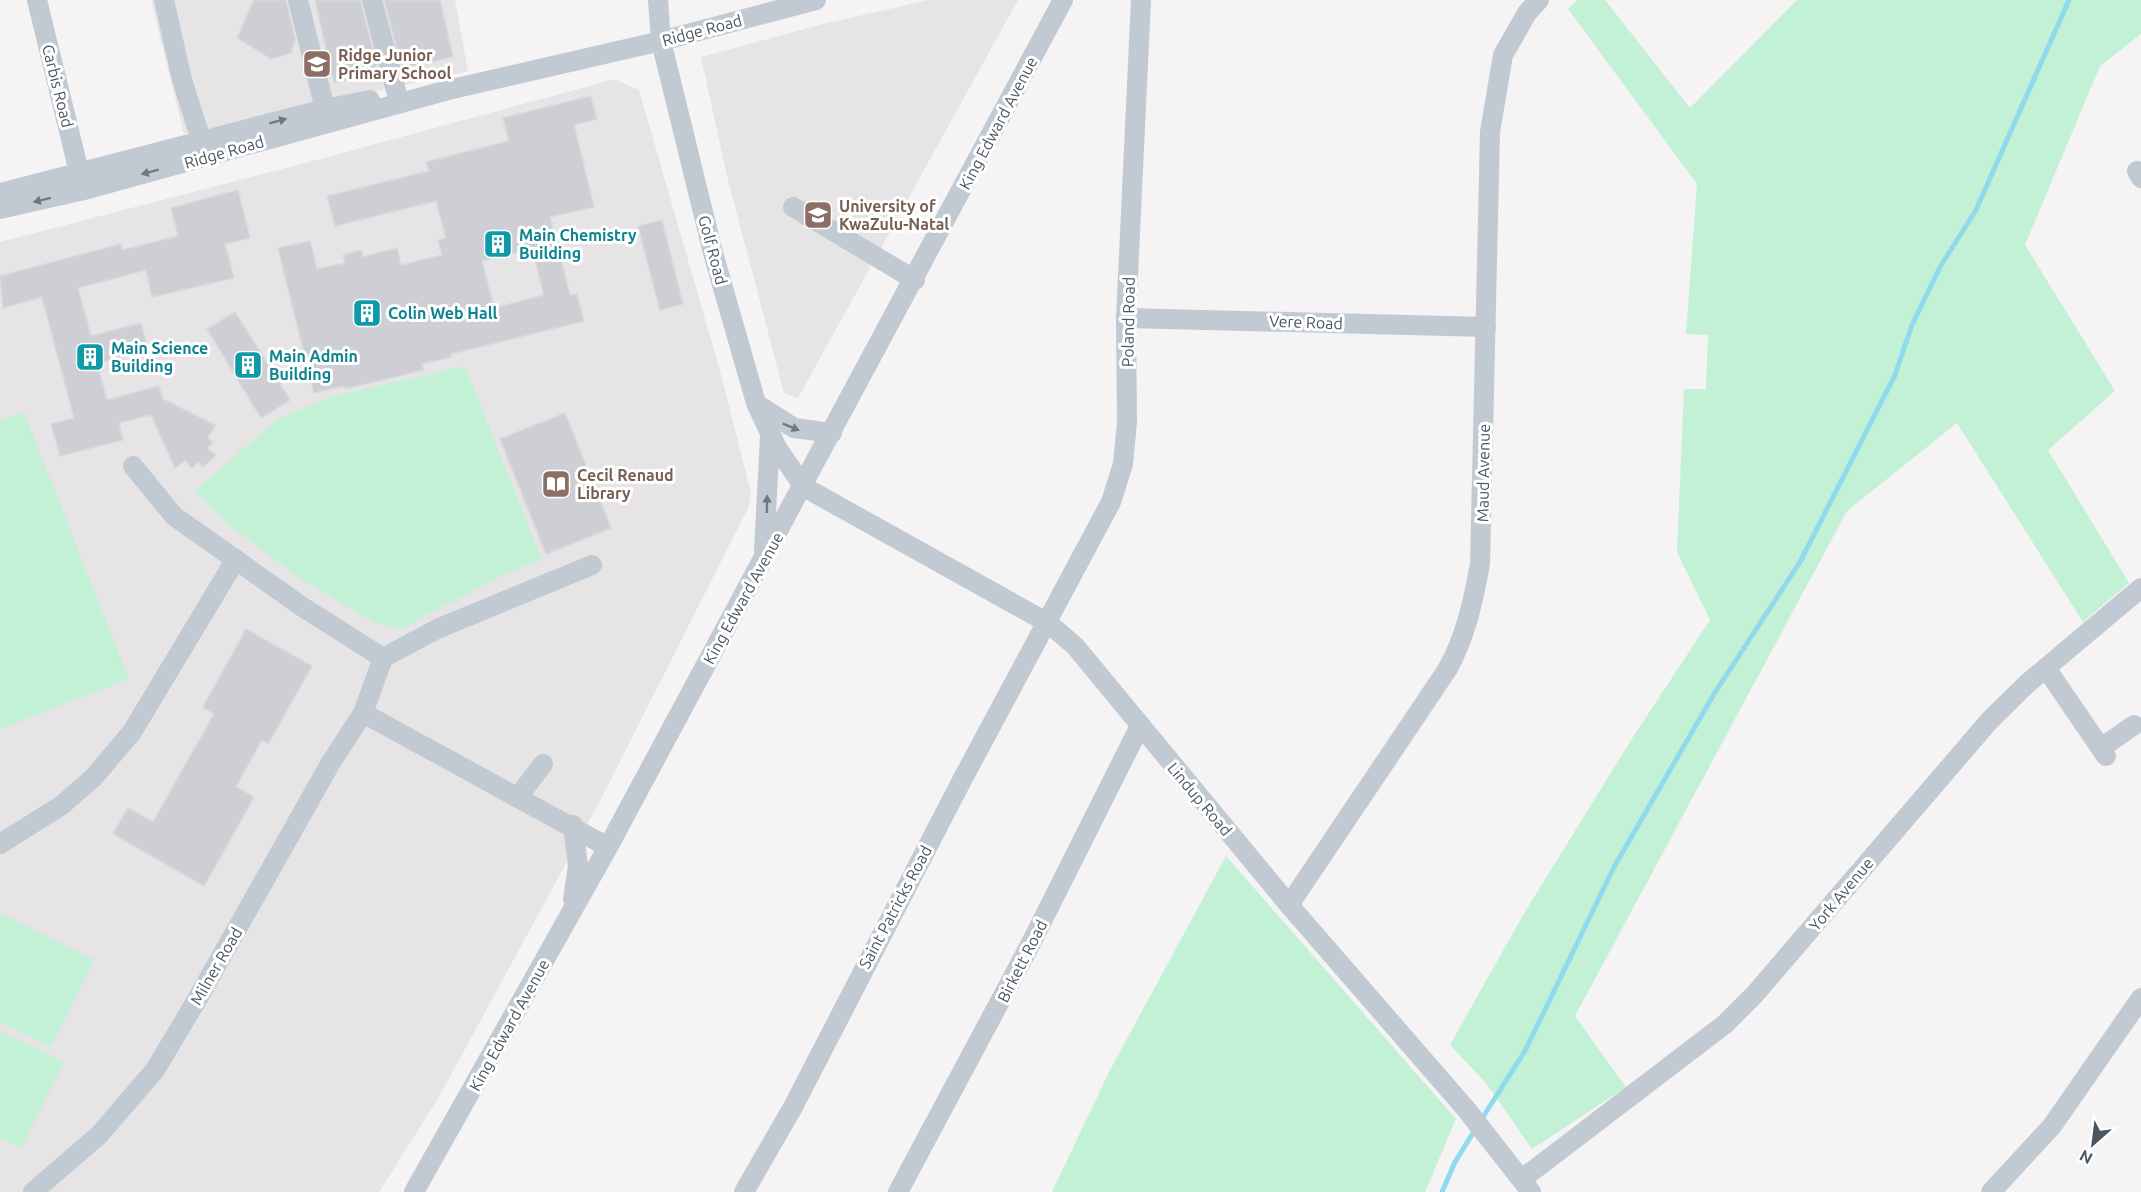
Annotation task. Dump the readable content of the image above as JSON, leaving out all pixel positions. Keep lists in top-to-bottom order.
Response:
{
  "streets": {
    "street": [
      "Ridge Road",
      "Carbis Road",
      "King Edward Avenue",
      "Golf Road",
      "Poland Road",
      "Vere Road",
      "Maud Avenue",
      "Lindup Road",
      "York Avenue",
      "Saint Patricks Road",
      "Birkett Road",
      "Milner Road"
    ]
  },
  "crossings": [
    ["Ridge Road", "Carbis Road"],
    ["Ridge Road", "Golf Road"],
    ["King Edward Avenue", "Golf Road"],
    ["King Edward Avenue", "Lindup Road"],
    ["Golf Road", "Lindup Road"],
    ["Poland Road", "Vere Road"],
    ["Poland Road", "Lindup Road"],
    ["Poland Road", "Saint Patricks Road"],
    ["Vere Road", "Maud Avenue"],
    ["Maud Avenue", "Lindup Road"],
    ["Lindup Road", "York Avenue"],
    ["Lindup Road", "Saint Patricks Road"],
    ["Lindup Road", "Birkett Road"]
  ],
  "places": {
    "school or university": ["Ridge Junior Primary School", "University of KwaZulu-Natal"],
    "building": [
      "Main Chemistry Building",
      "Colin Web Hall",
      "Main Science Building",
      "Main Admin Building"
    ],
    "library": ["Cecil Renaud Library"]
  },
  "north": "bottom left"
}
